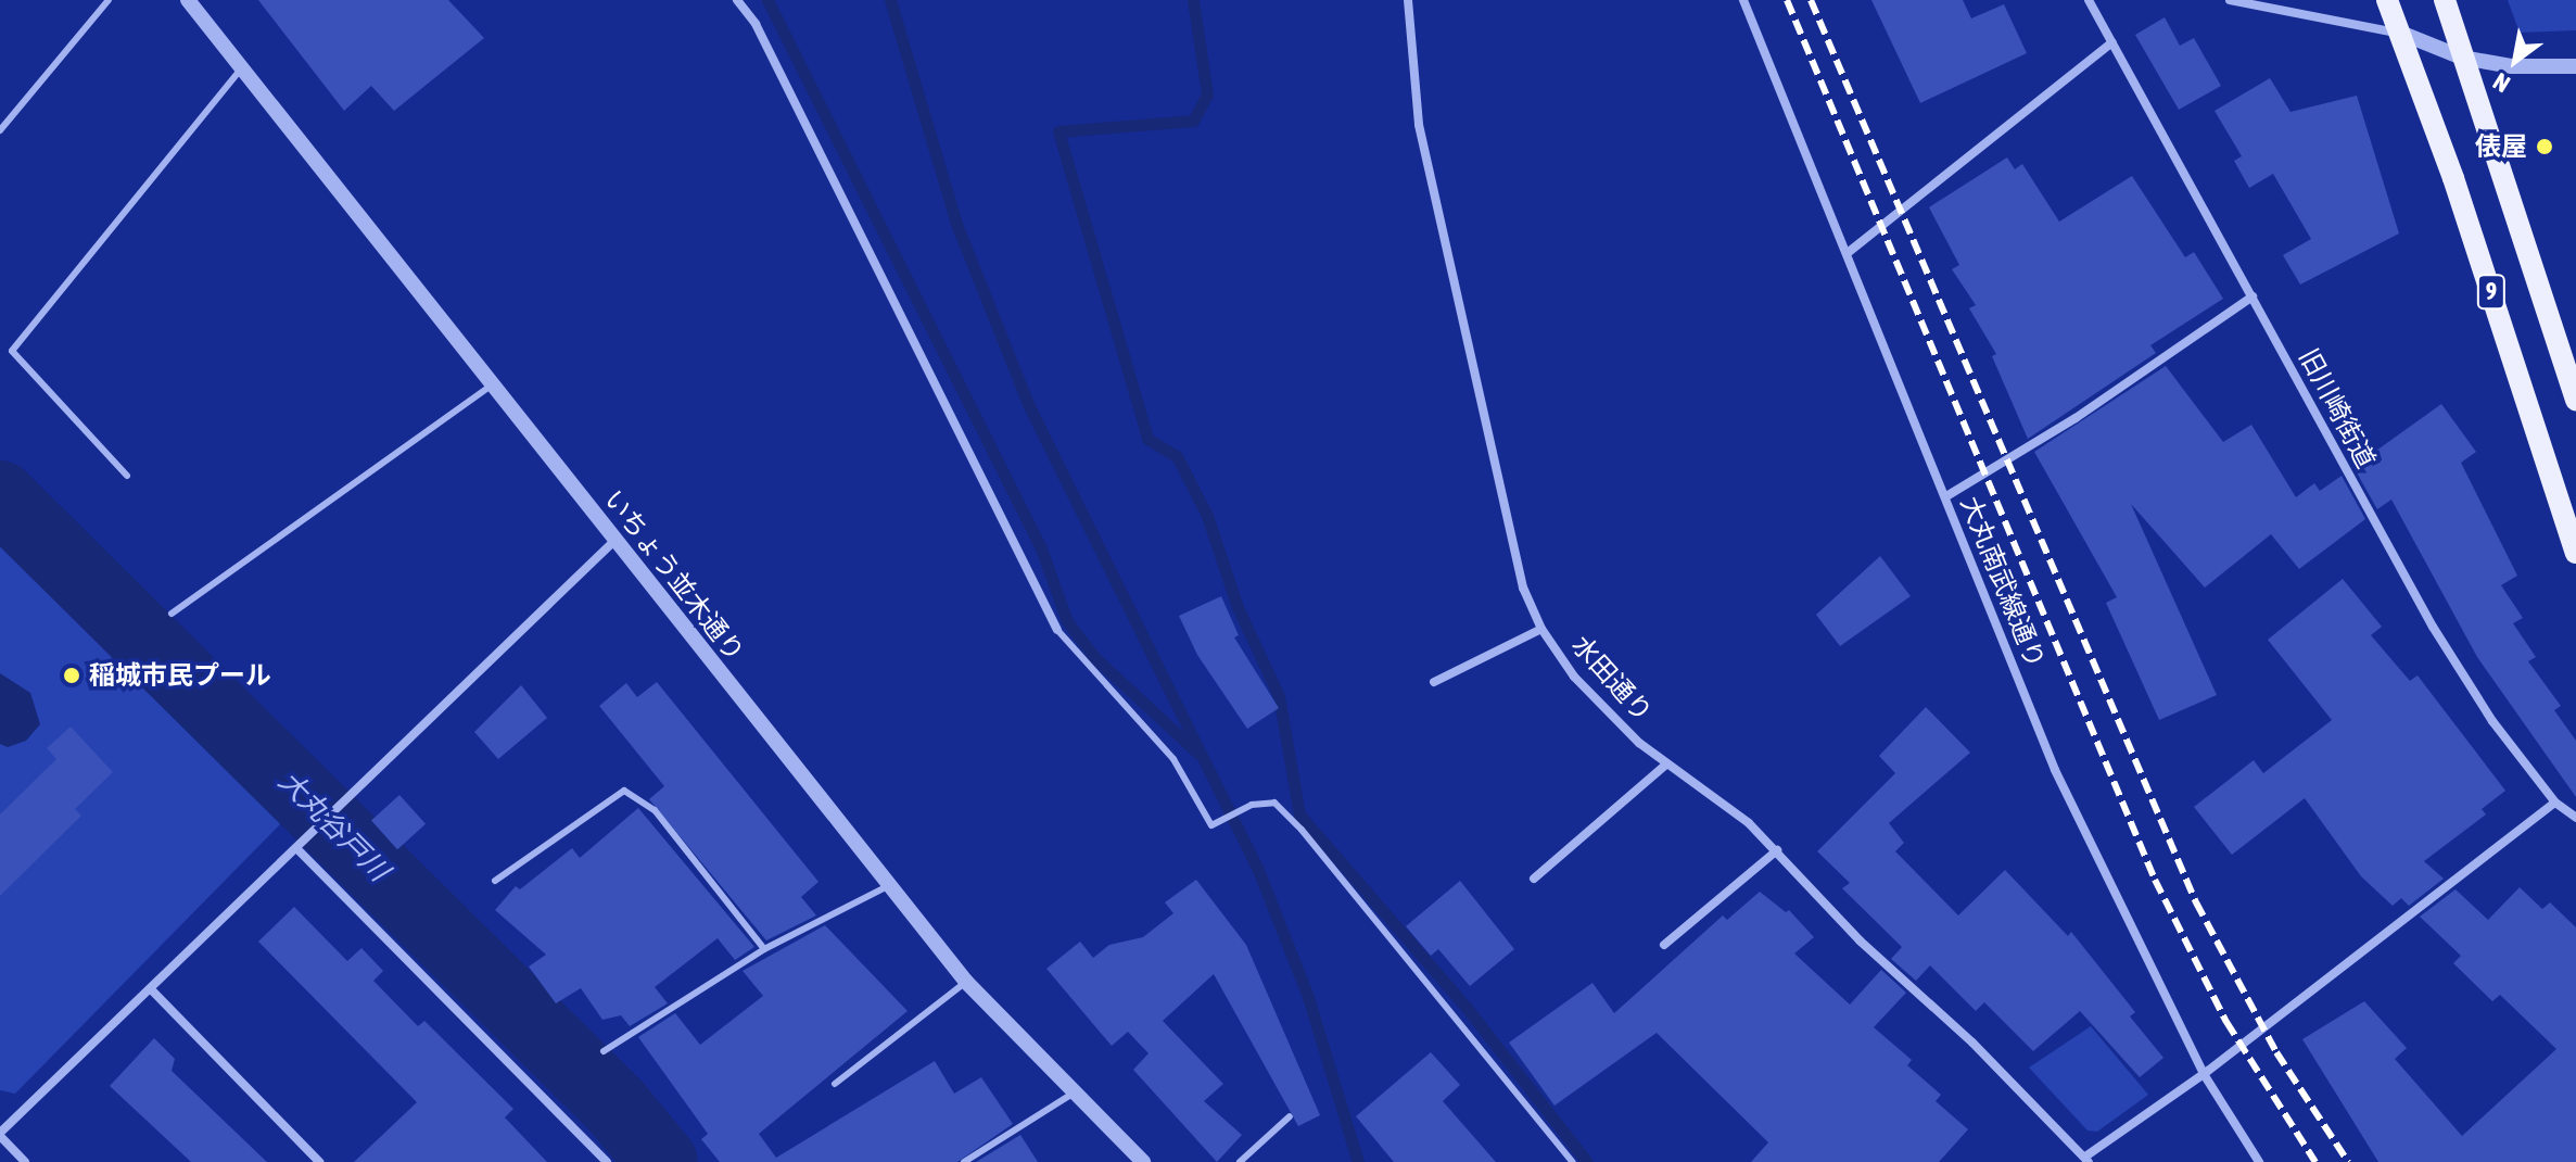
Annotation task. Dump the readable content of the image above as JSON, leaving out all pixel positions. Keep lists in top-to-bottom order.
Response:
{
  "streets": {
    "main road": ["9"],
    "street": [
      "旧川崎街道",
      "いちょう並木通り",
      "大丸南武線通り",
      "水田通り"
    ]
  },
  "water": ["大丸谷戸川"],
  "places": ["俵屋", "稲城市民プール"],
  "north": "bottom left"
}
